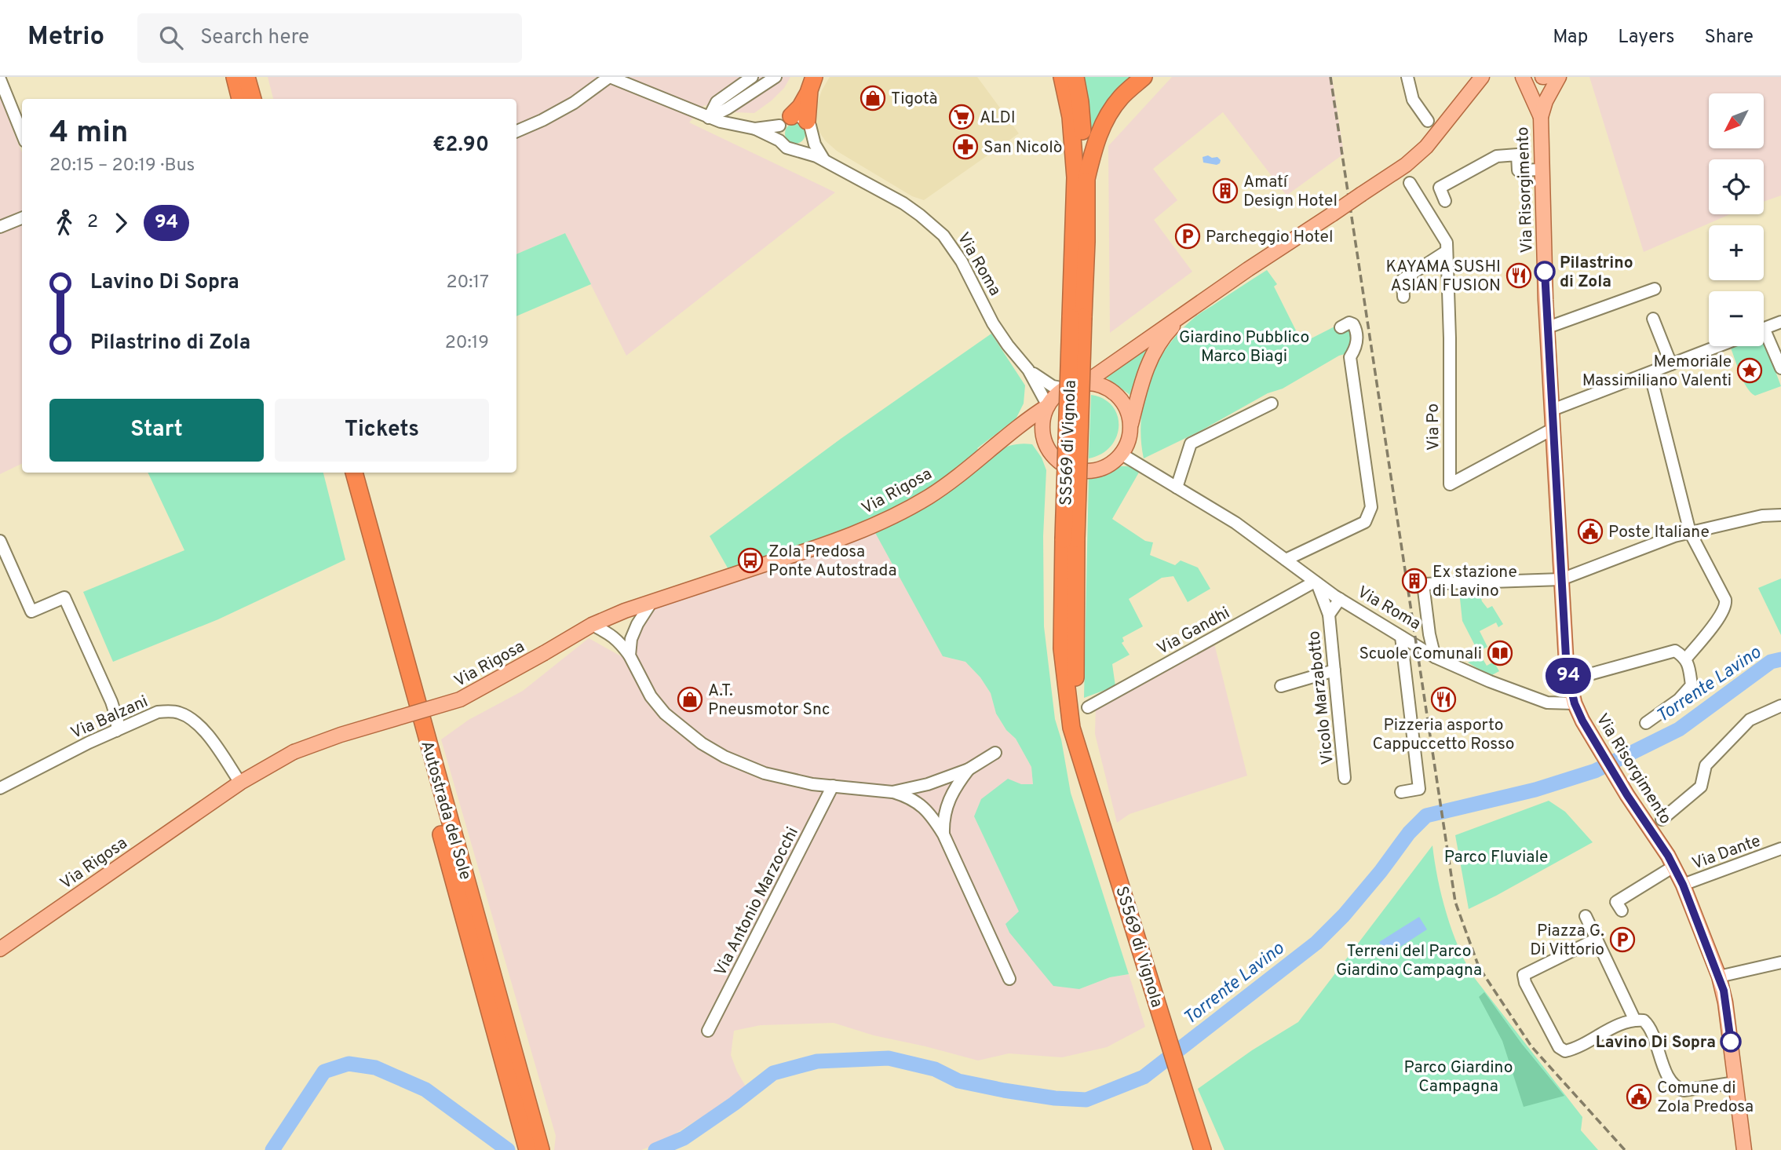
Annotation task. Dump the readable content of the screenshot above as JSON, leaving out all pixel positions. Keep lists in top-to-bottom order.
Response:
{
  "streets": {
    "highway": ["SS569 di Vignola", "Autostrada del Sole"],
    "main road": ["Via Risorgimento", "Via Rigosa"],
    "street": [
      "Via Roma",
      "Via Po",
      "Via Gandhi",
      "Vicolo Marzabotto",
      "Via Balzani",
      "Via Dante",
      "Via Antonio Marzocchi"
    ]
  },
  "crossings": [
    ["Via Risorgimento", "Via Roma"],
    ["Via Risorgimento", "Via Po"],
    ["Via Risorgimento", "Via Dante"],
    ["Via Roma", "Via Rigosa"],
    ["Via Roma", "Via Gandhi"],
    ["Via Roma", "Vicolo Marzabotto"],
    ["Via Rigosa", "Via Balzani"],
    ["Via Gandhi", "Vicolo Marzabotto"]
  ],
  "water": ["Torrente Lavino"],
  "parks": [
    "Giardino Pubblico Marco Biagi",
    "Parco Fluviale",
    "Terreni del Parco Giardino Campagna",
    "Parco Giardino Campagna"
  ],
  "places": {
    "shop": ["Tigotà", "A.T. Pneusmotor Snc"],
    "supermarket": ["ALDI"],
    "pharmacy": ["San Nicolò"],
    "building": ["Amatí Design Hotel", "Ex stazione di Lavino"],
    "parking": ["Parcheggio Hotel", "Piazza G. Di Vittorio"],
    "other": ["Pilastrino di Zola", "Lavino Di Sopra"],
    "restaurant": ["KAYAMA SUSHI ASIAN FUSION", "Pizzeria asporto Cappuccetto Rosso"],
    "place": ["Memoriale Massimiliano Valenti"],
    "public building": ["Poste Italiane", "Comune di Zola Predosa"],
    "bus stop": ["Zola Predosa Ponte Autostrada"],
    "library": ["Scuole Comunali"]
  },
  "lines": ["bus line 94"],
  "north": "bottom left",
  "page": {
    "header": "Metrio",
    "search": "Search here",
    "nav": ["Map", "Layers", "Share"],
    "on_map": "94",
    "map_buttons": ["+", "−"],
    "heading": ["4 min", "20:15 – 20:19 · Bus", "€2.90"],
    "legs": ["2", "94"],
    "list": [
      {
        "name": "Lavino Di Sopra",
        "value": "20:17"
      },
      {
        "name": "Pilastrino di Zola",
        "value": "20:19"
      }
    ],
    "buttons": ["Start", "Tickets"]
  }
}
